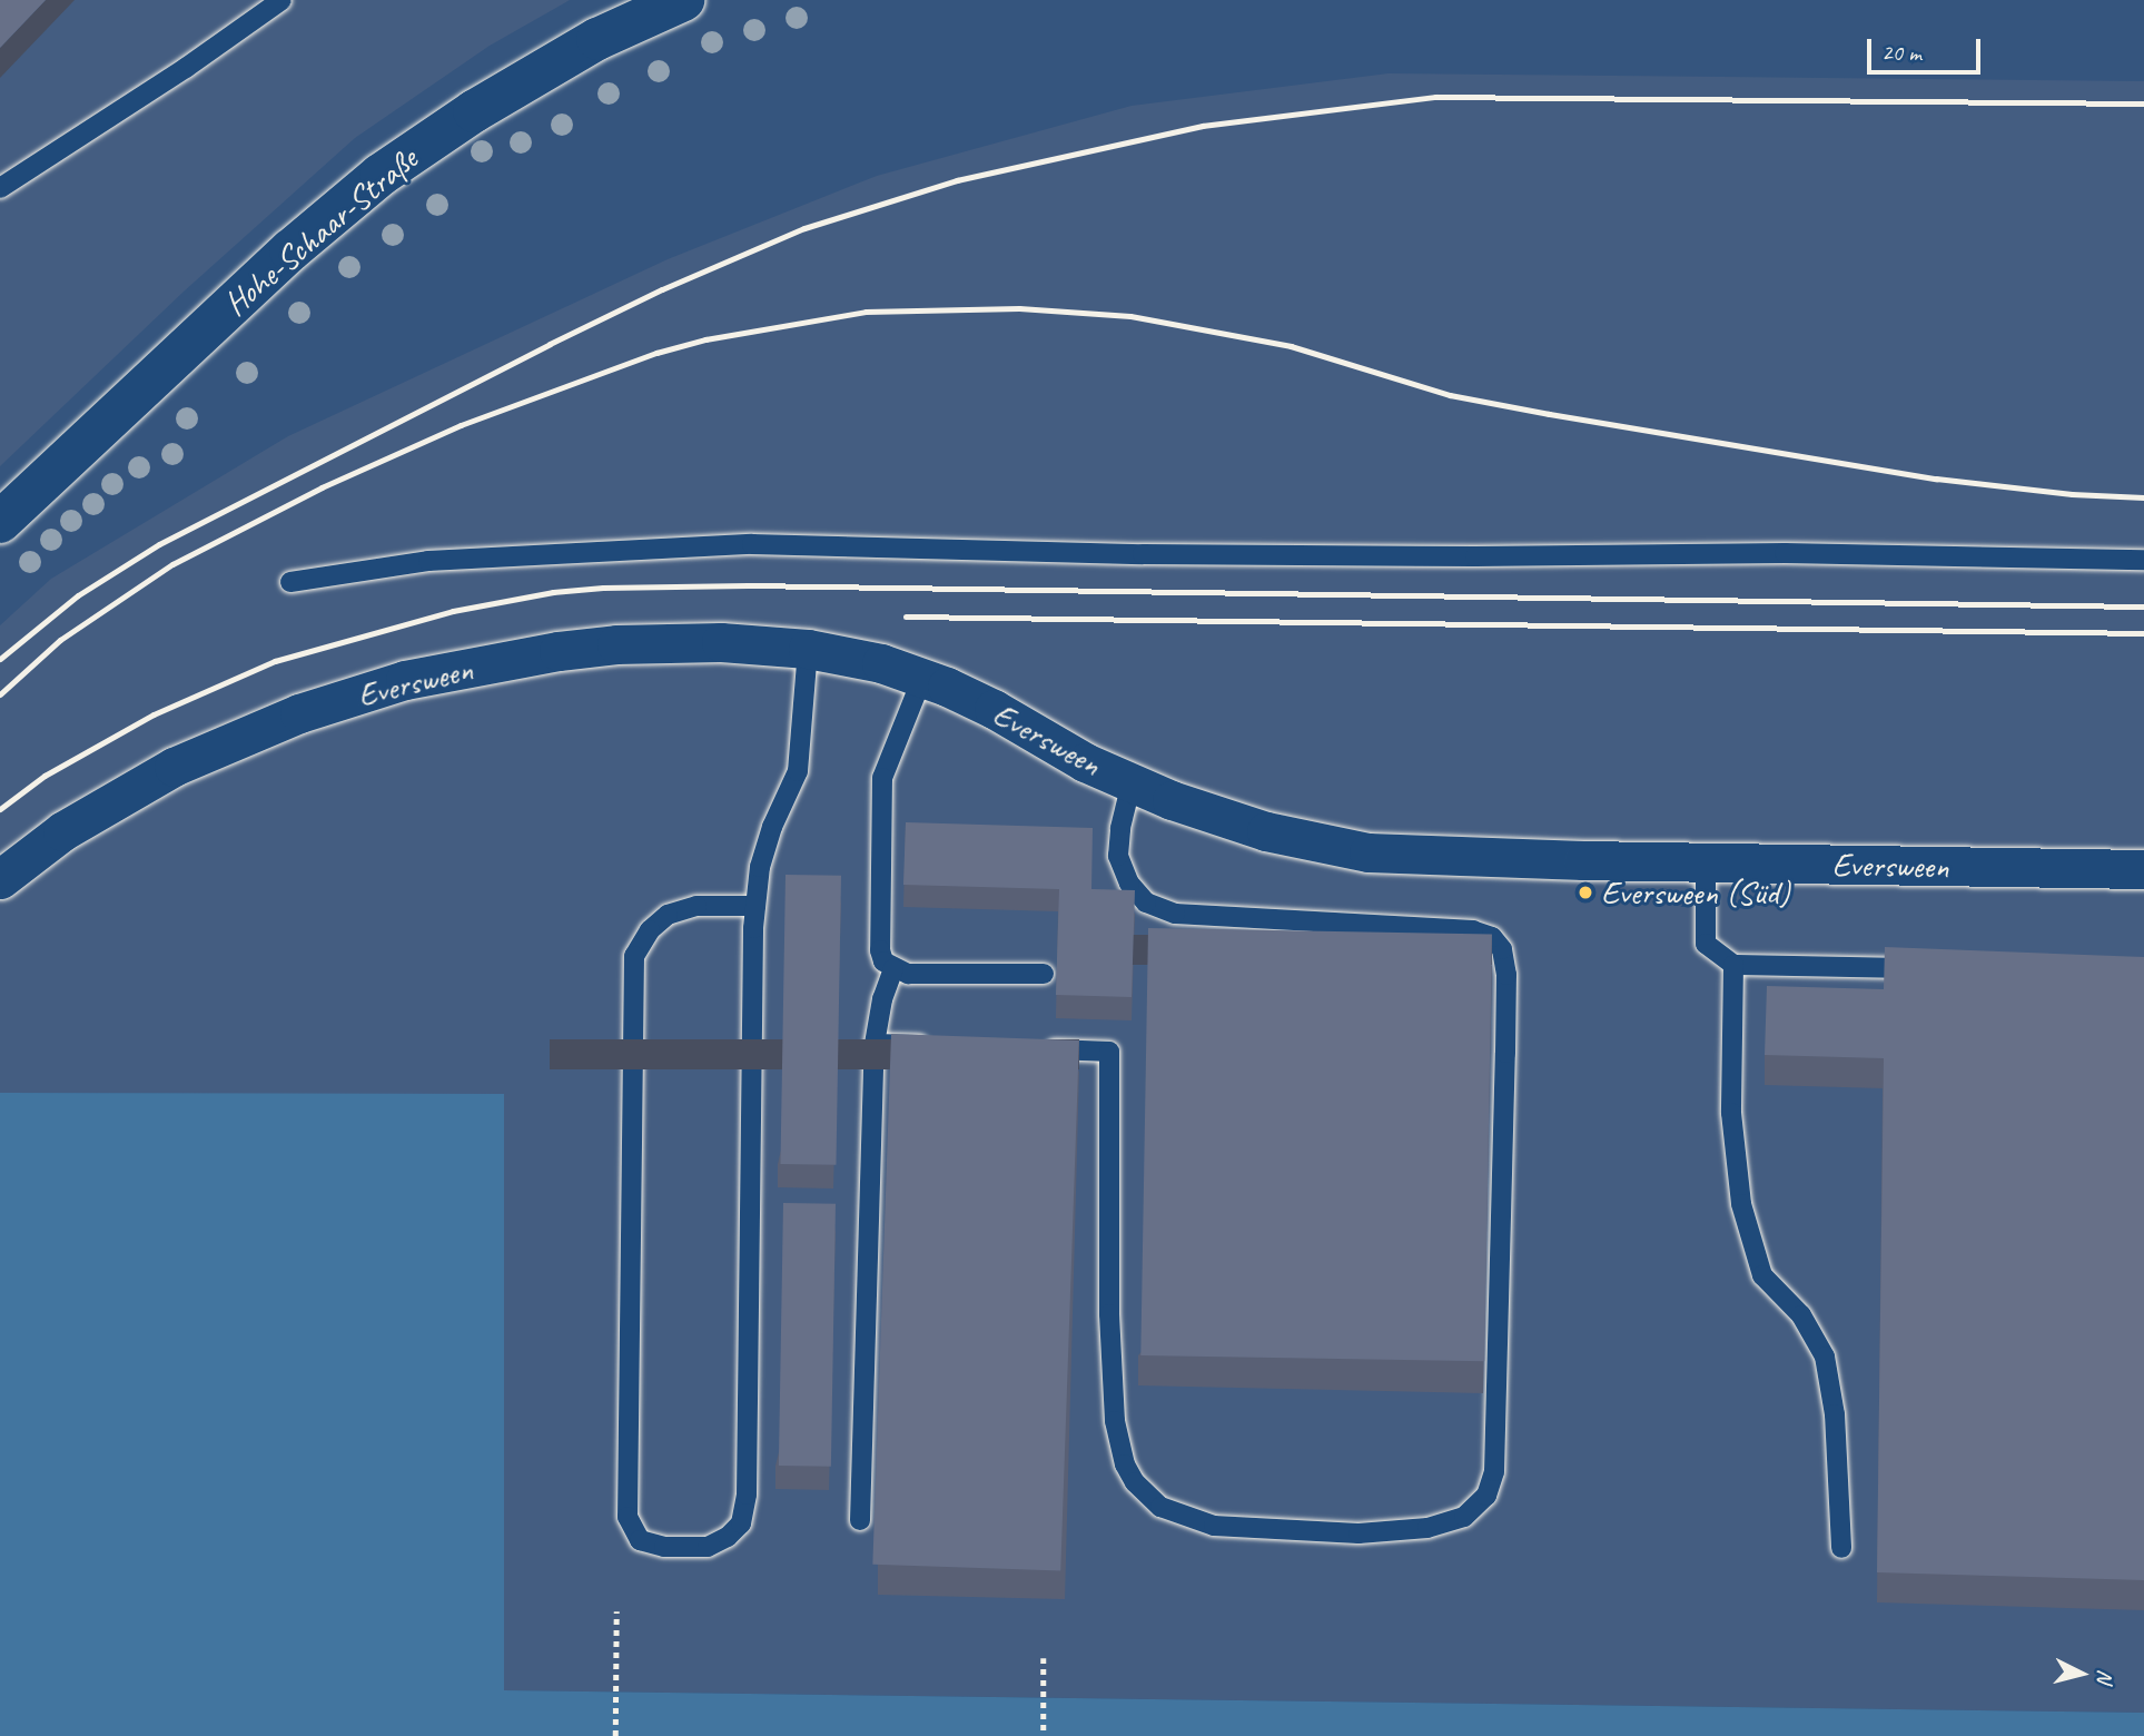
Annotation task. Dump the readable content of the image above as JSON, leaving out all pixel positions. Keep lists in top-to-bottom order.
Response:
{
  "streets": {
    "main road": ["Hohe-Schaar-Straße"],
    "street": ["Eversween"]
  },
  "places": ["Eversween (Süd)"],
  "scale_bar": "20 m",
  "north": "right"
}
